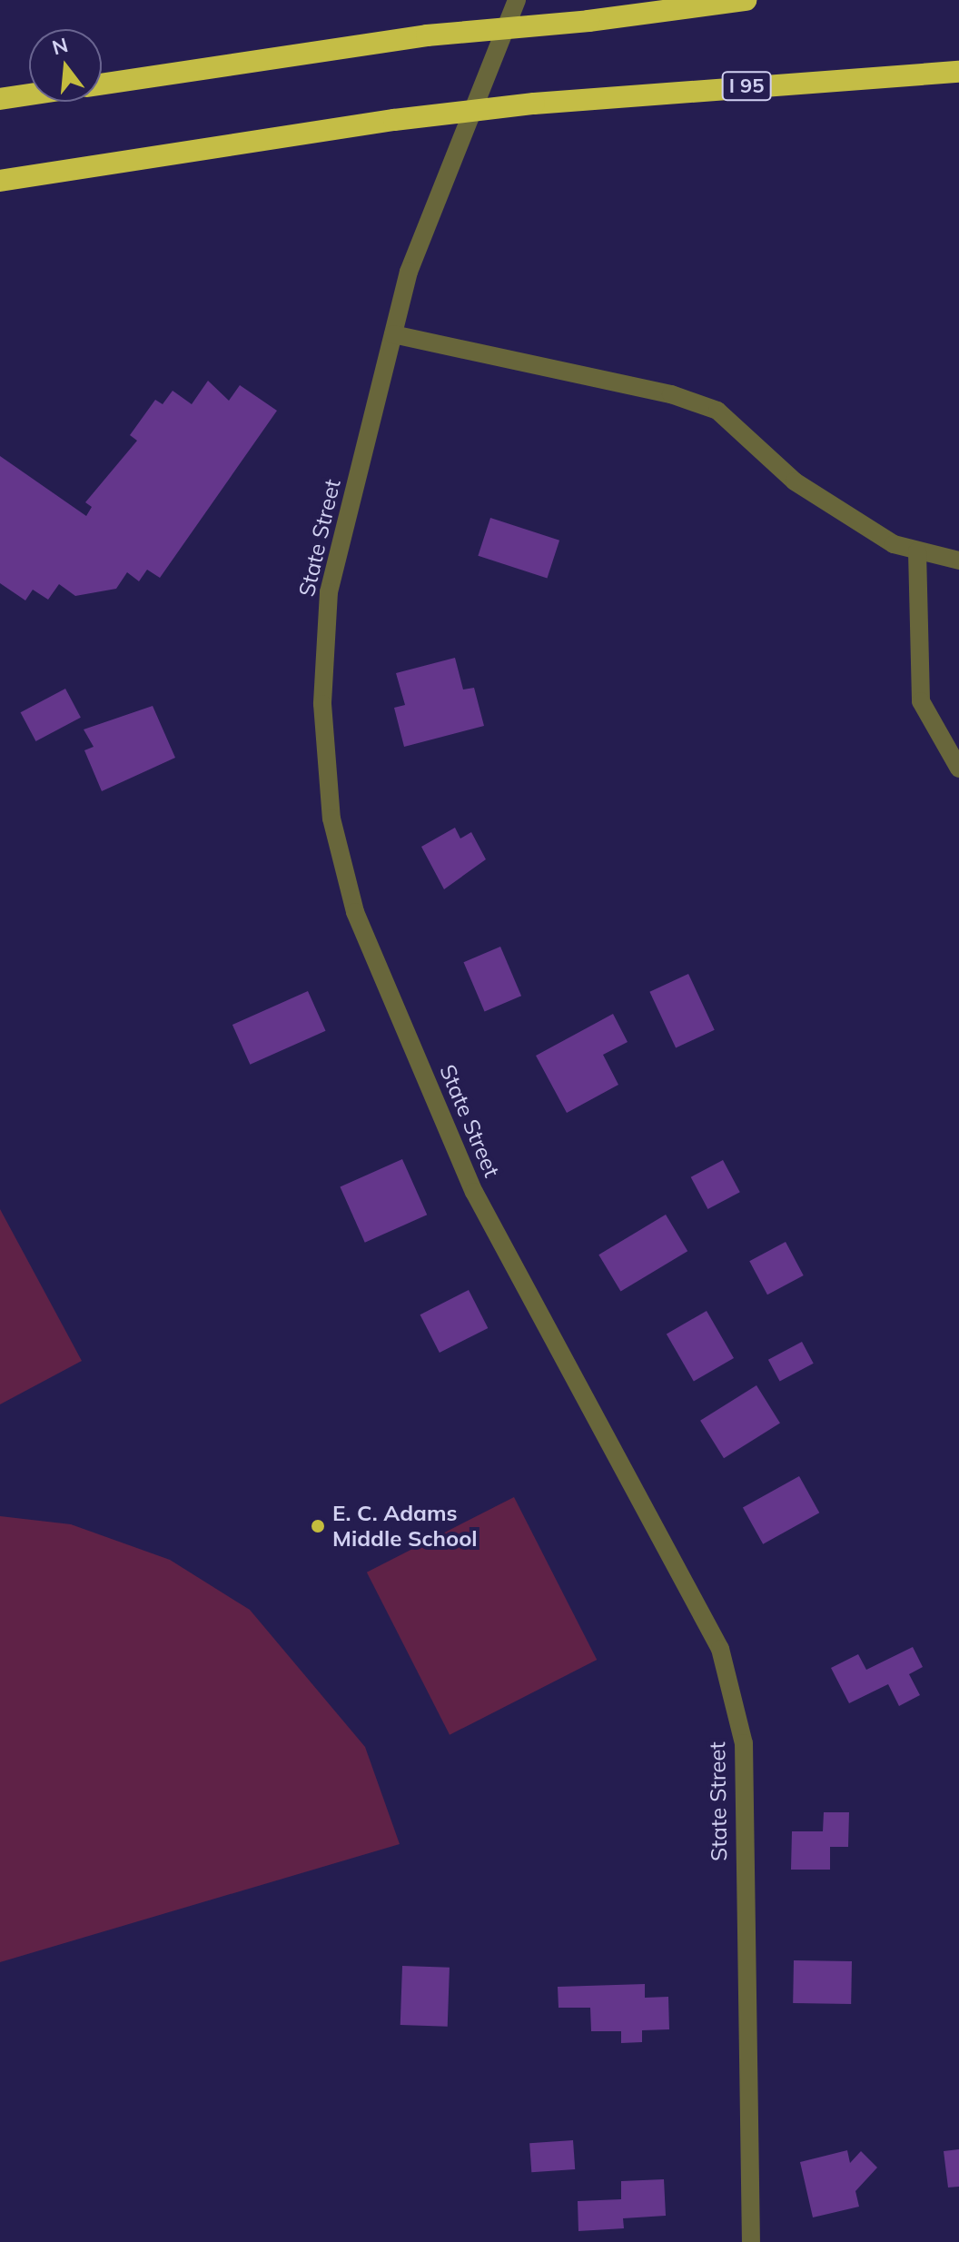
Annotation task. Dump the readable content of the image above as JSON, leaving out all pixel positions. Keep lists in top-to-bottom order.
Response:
{
  "streets": {
    "highway": ["I 95"],
    "street": ["State Street"]
  },
  "places": ["E. C. Adams Middle School"],
  "north": "top"
}
